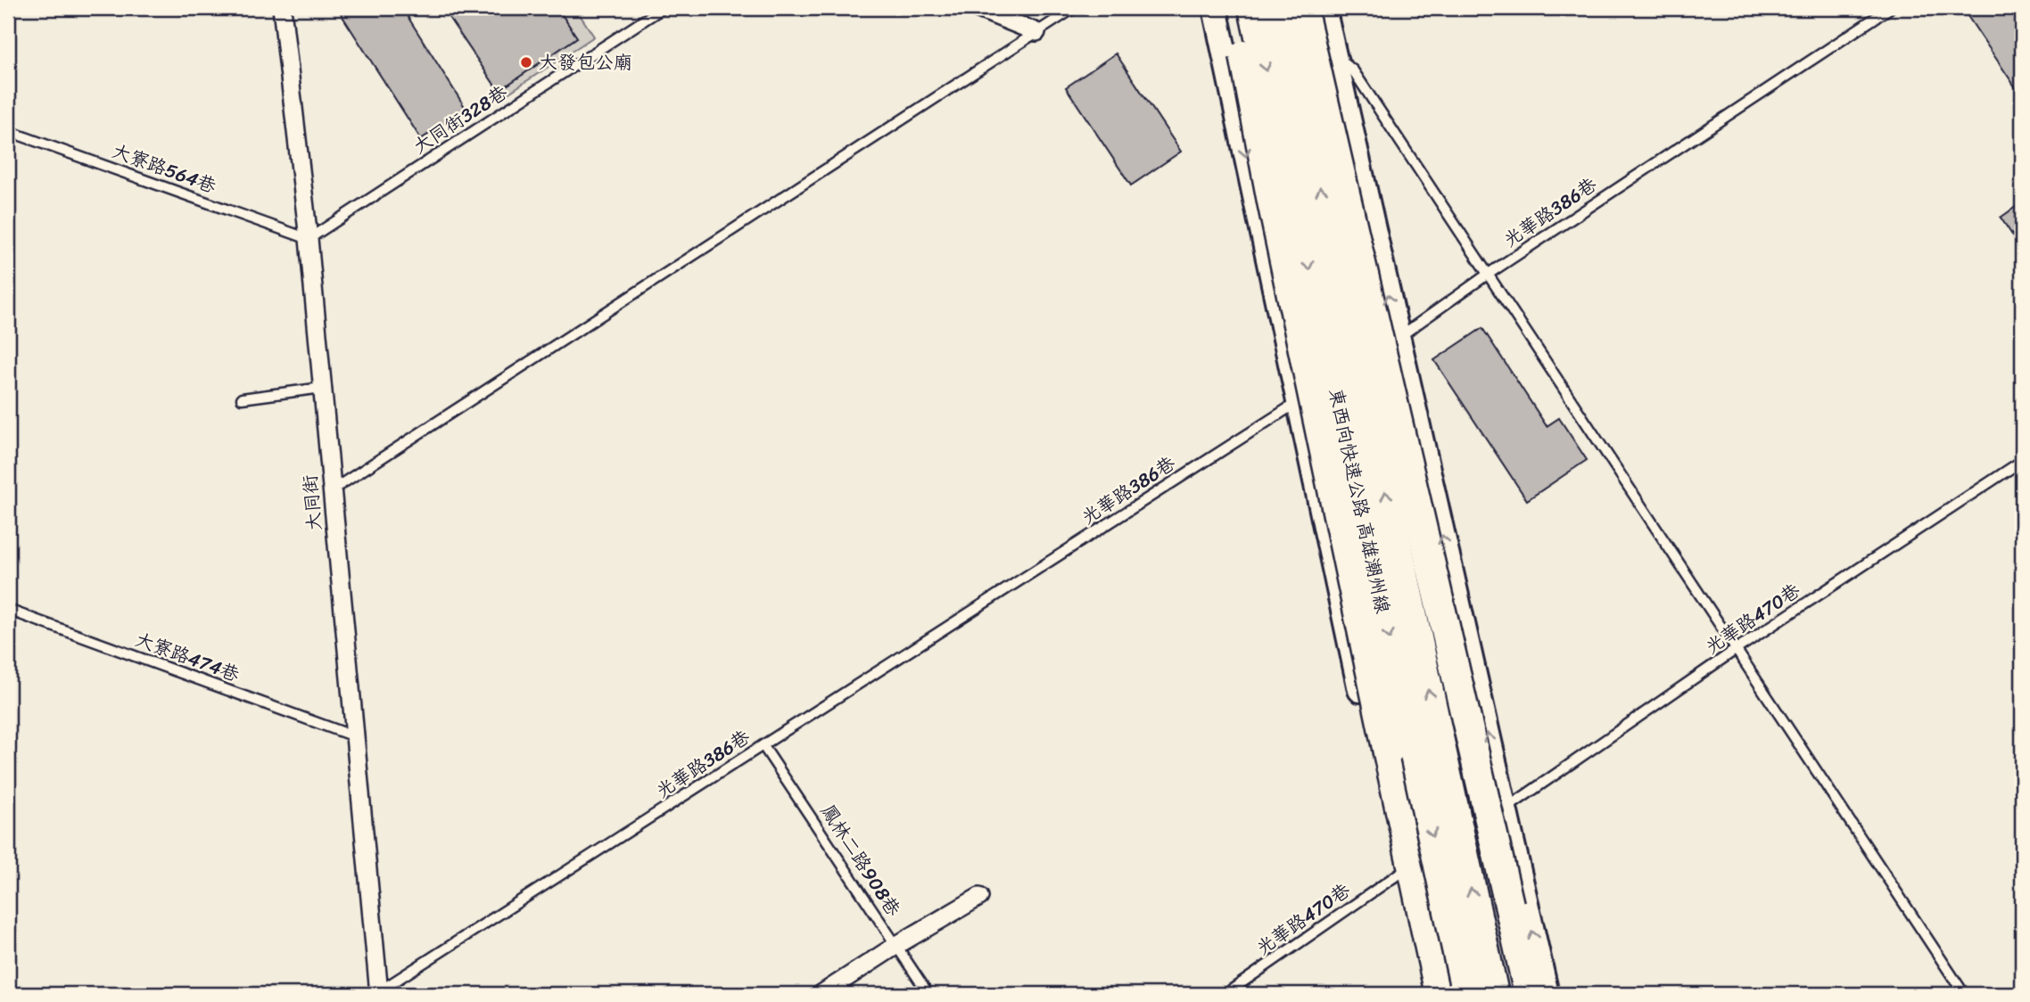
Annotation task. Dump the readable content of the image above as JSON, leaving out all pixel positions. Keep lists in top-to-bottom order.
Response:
{
  "streets": {
    "highway": ["東西向快速公路 高雄潮州線"],
    "street": ["大同街"],
    "lane": [
      "大同街328巷",
      "大寮路564巷",
      "光華路386巷",
      "光華路470巷",
      "大寮路474巷",
      "鳳林二路908巷"
    ]
  },
  "crossings": [
    ["大同街328巷", "大寮路564巷"],
    ["大同街328巷", "大同街"],
    ["大寮路564巷", "大同街"],
    ["光華路386巷", "大同街"],
    ["光華路386巷", "鳳林二路908巷"],
    ["大同街", "大寮路474巷"]
  ],
  "places": ["大發包公廟"]
}
